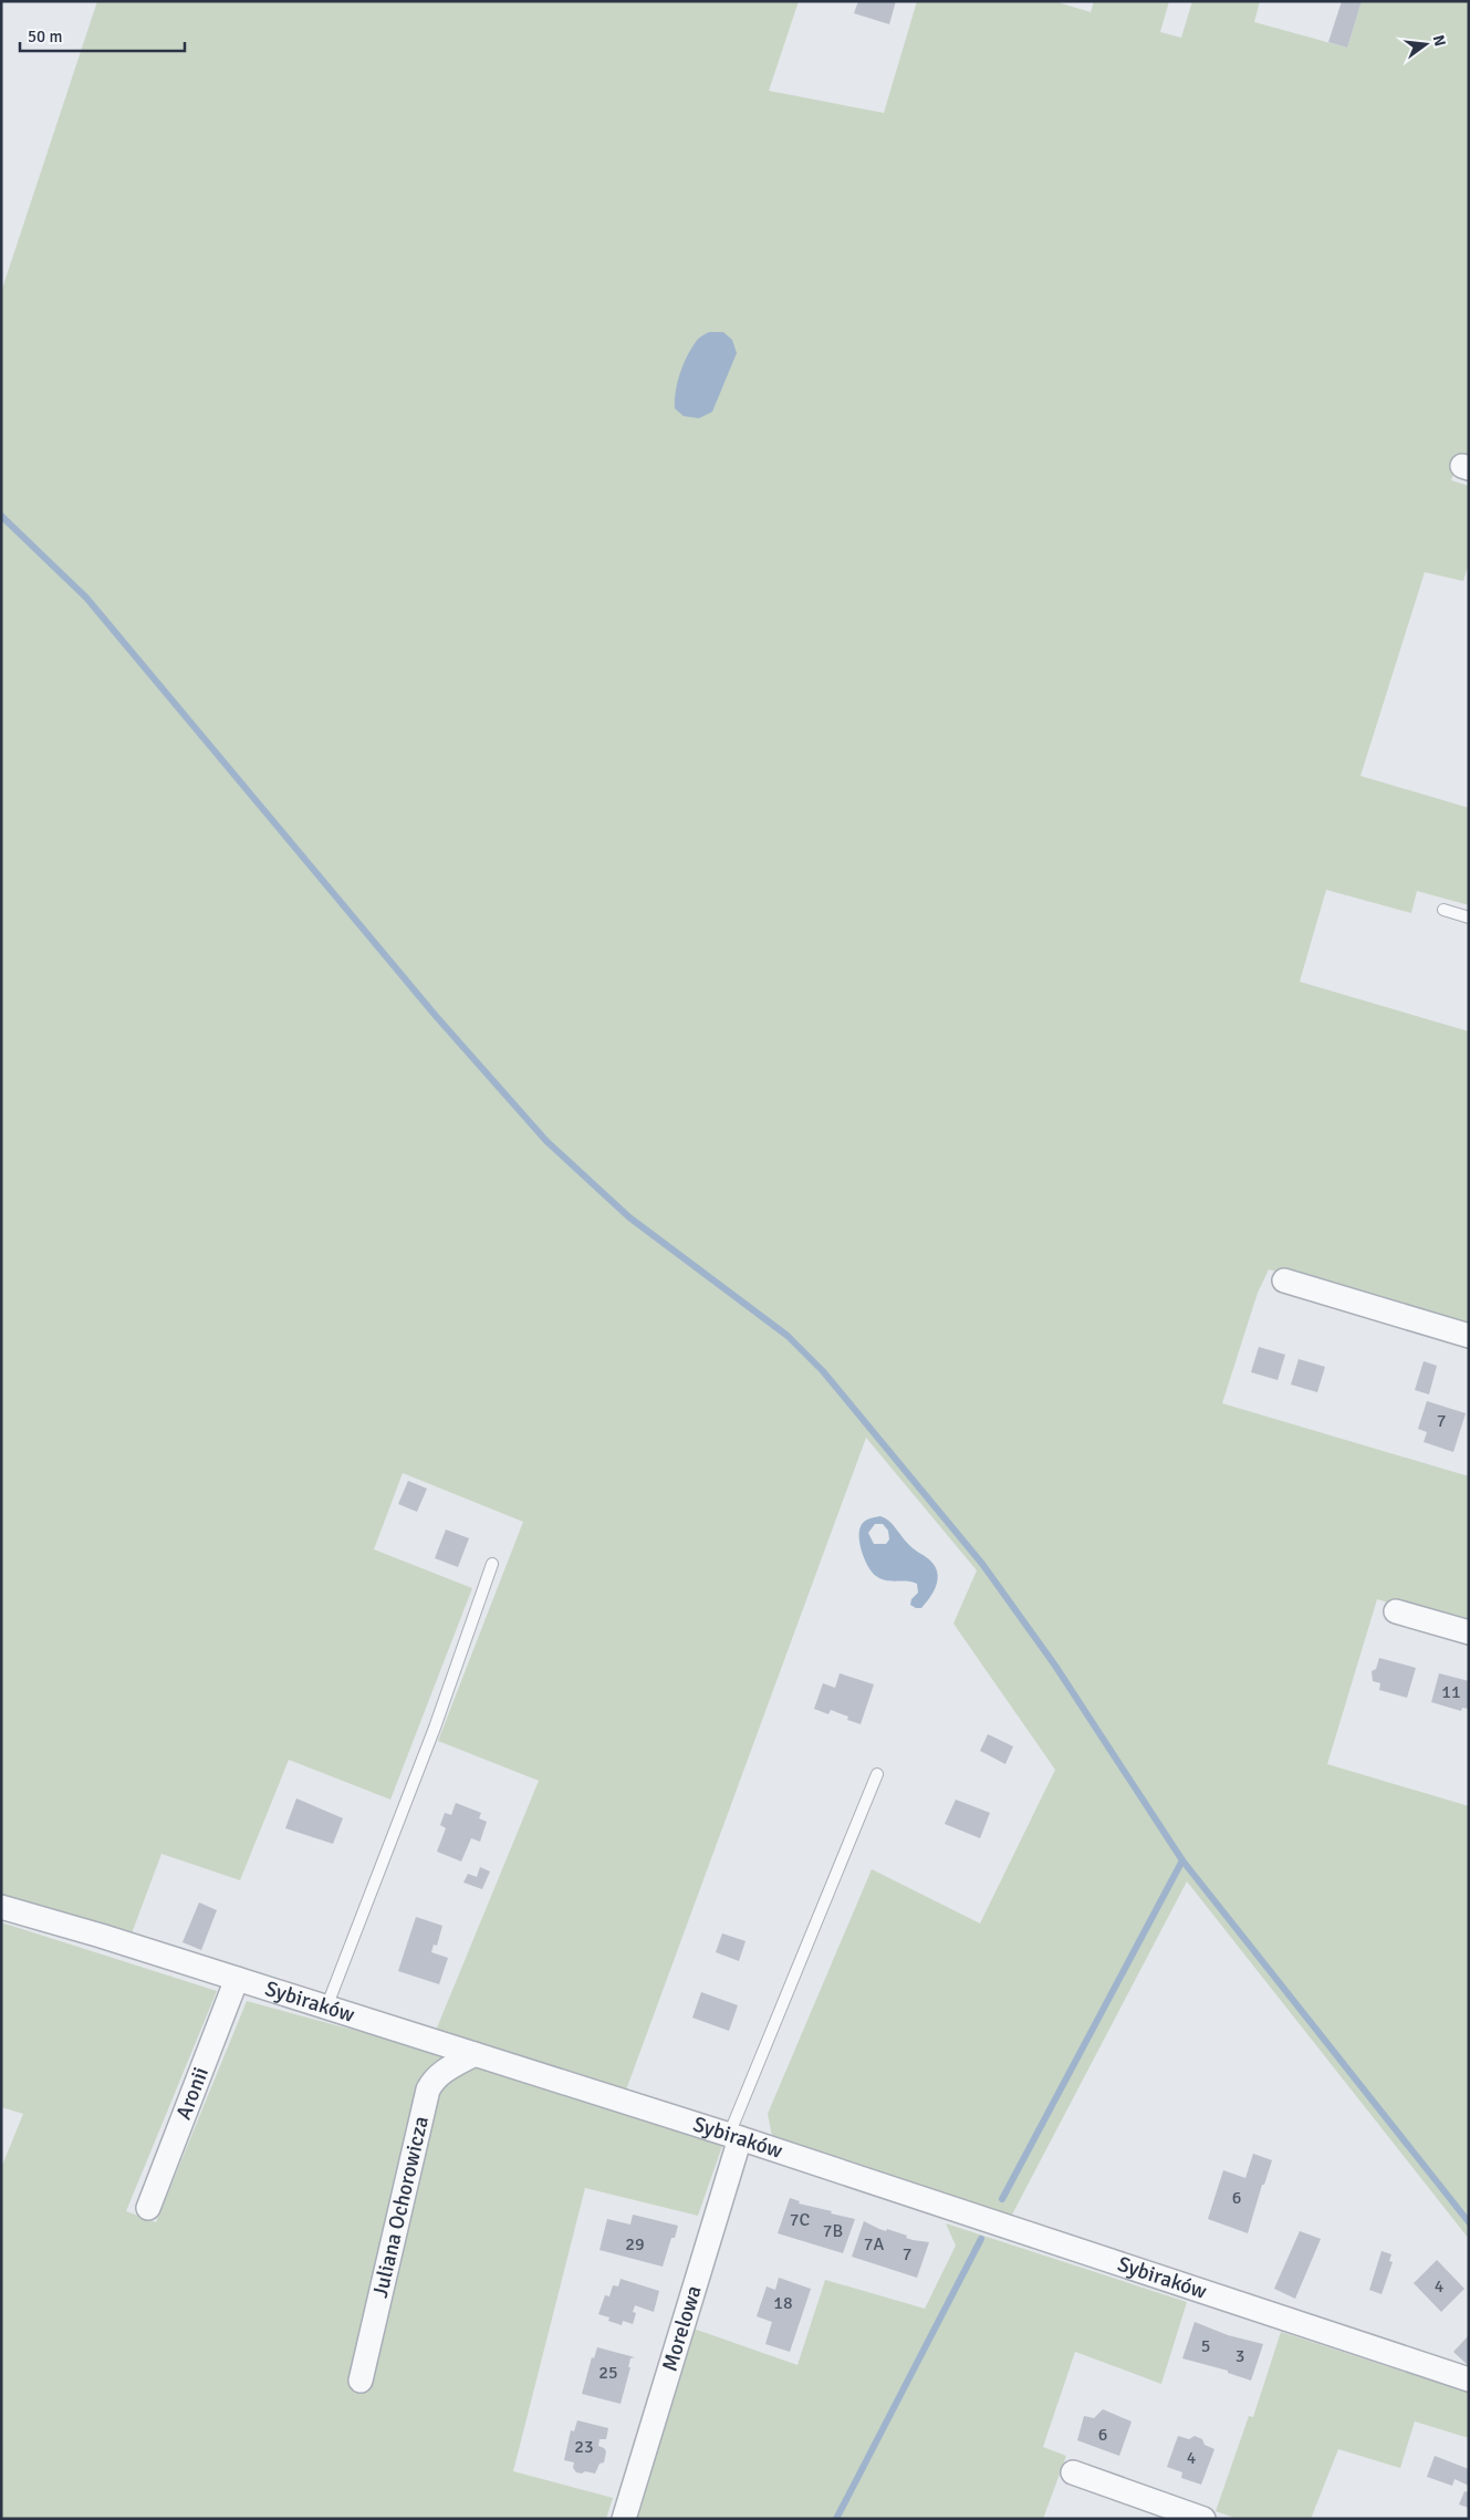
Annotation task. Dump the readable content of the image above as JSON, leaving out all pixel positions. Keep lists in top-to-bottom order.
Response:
{
  "streets": {
    "street": [
      "Sybiraków",
      "Aronii",
      "Juliana Ochorowicza",
      "Morelowa"
    ]
  },
  "crossings": [
    ["Sybiraków", "Aronii"],
    ["Sybiraków", "Juliana Ochorowicza"],
    ["Sybiraków", "Morelowa"]
  ],
  "house_numbers": [
    "7",
    "11",
    "6",
    "7C",
    "7B",
    "29",
    "7A",
    "7",
    "4",
    "18",
    "5",
    "3",
    "25",
    "6",
    "23",
    "4"
  ],
  "scale_bar": "50 m",
  "north": "right"
}
